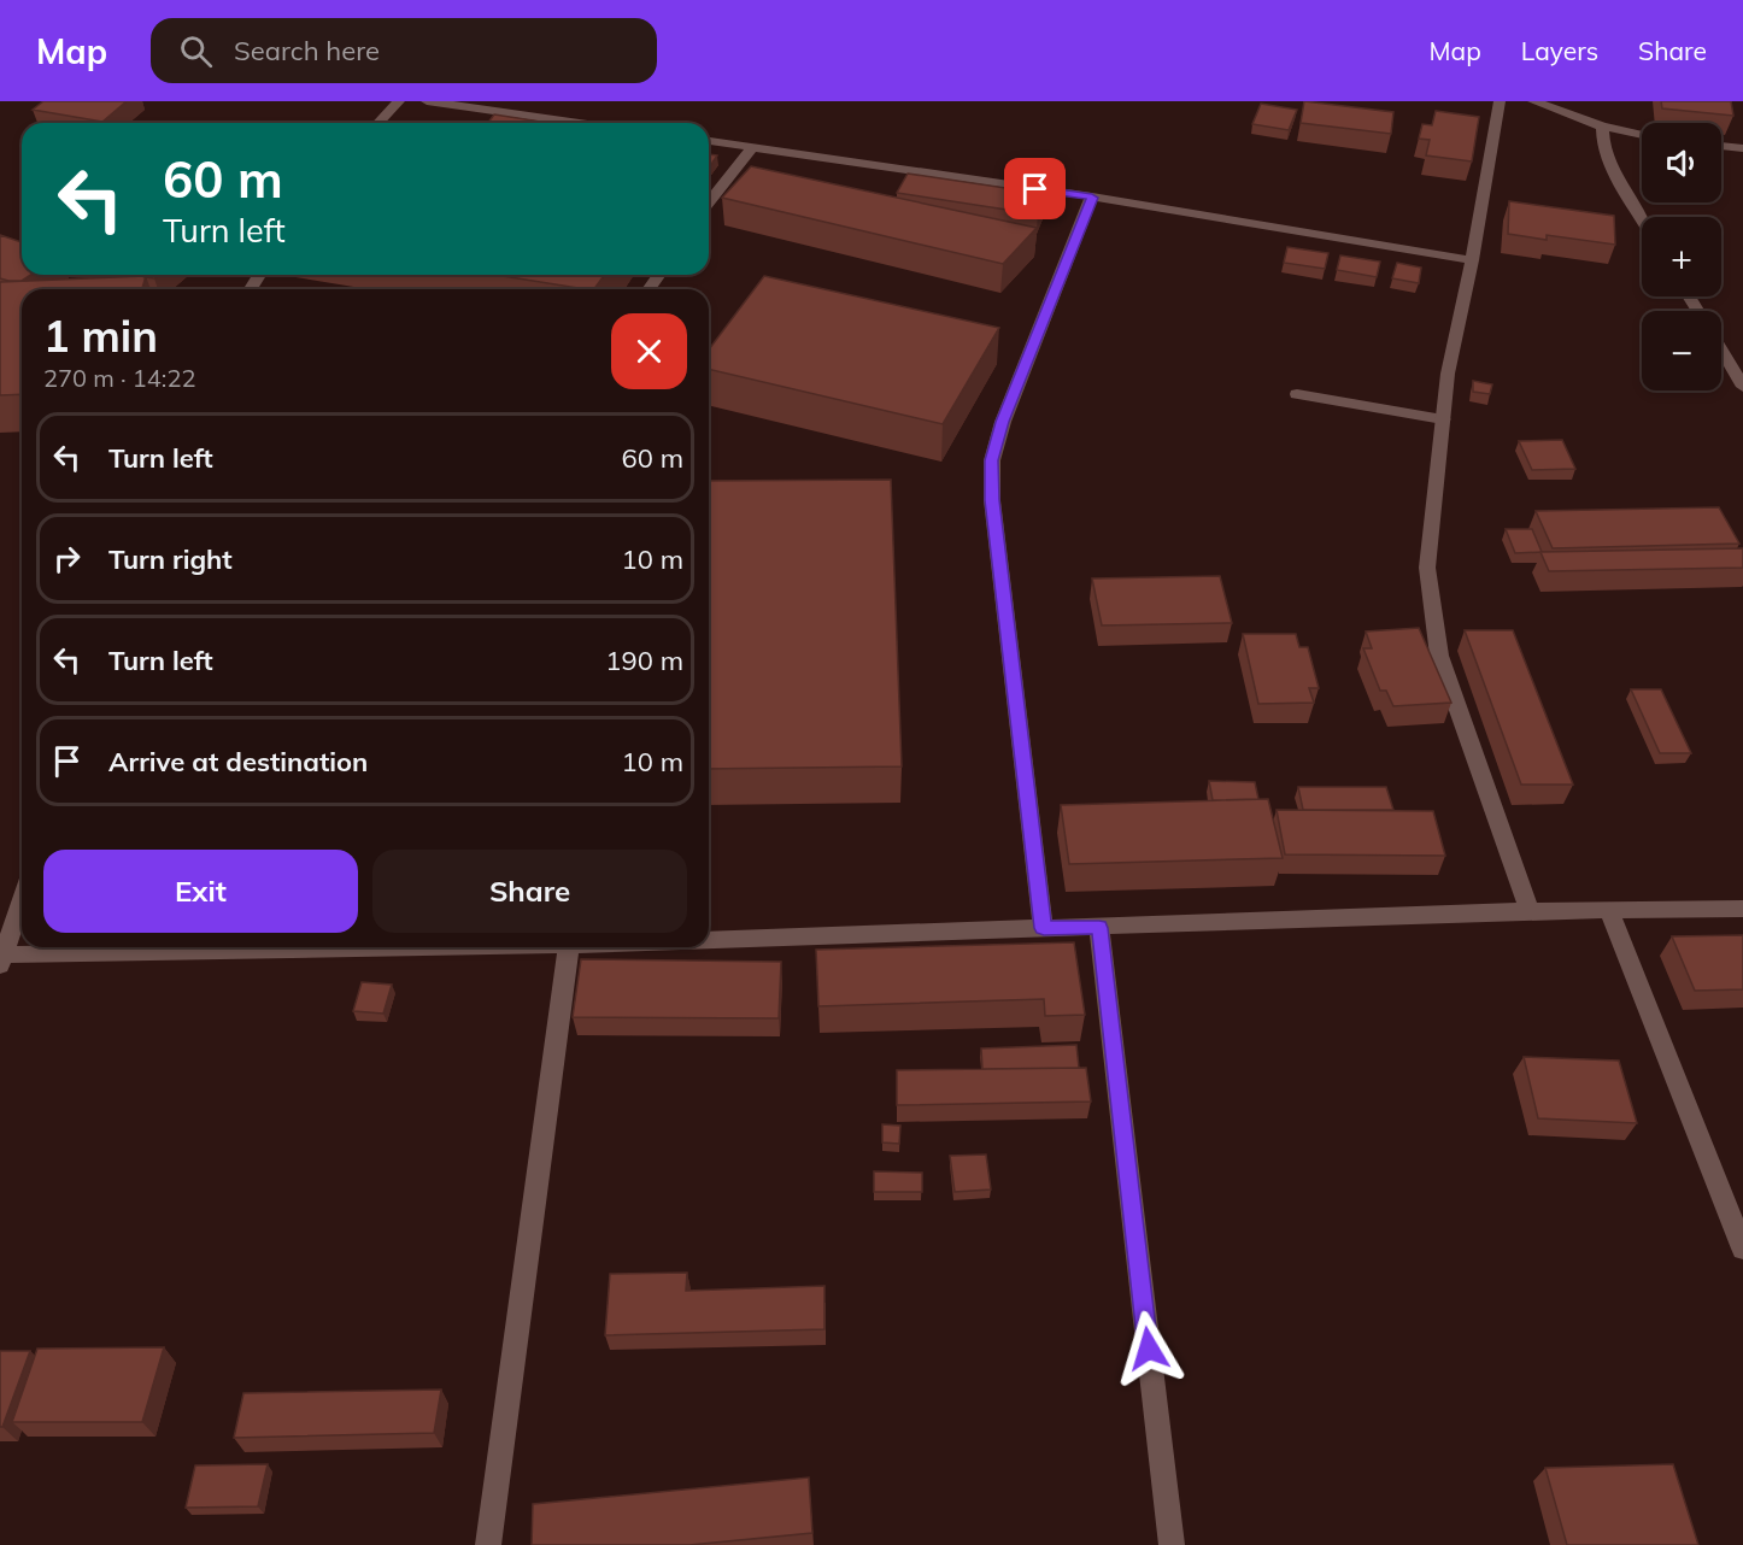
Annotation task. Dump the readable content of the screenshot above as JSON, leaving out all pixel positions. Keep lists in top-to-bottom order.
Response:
{
  "page": {
    "header": "Map",
    "search": "Search here",
    "nav": ["Map", "Layers", "Share"],
    "map_buttons": ["+", "−"],
    "turn": ["60 m", "Turn left"],
    "heading": ["1 min", "270 m · 14:22"],
    "list": [
      {
        "name": "Turn left",
        "value": "60 m"
      },
      {
        "name": "Turn right",
        "value": "10 m"
      },
      {
        "name": "Turn left",
        "value": "190 m"
      },
      {
        "name": "Arrive at destination",
        "value": "10 m"
      }
    ],
    "buttons": ["Exit", "Share"]
  }
}
